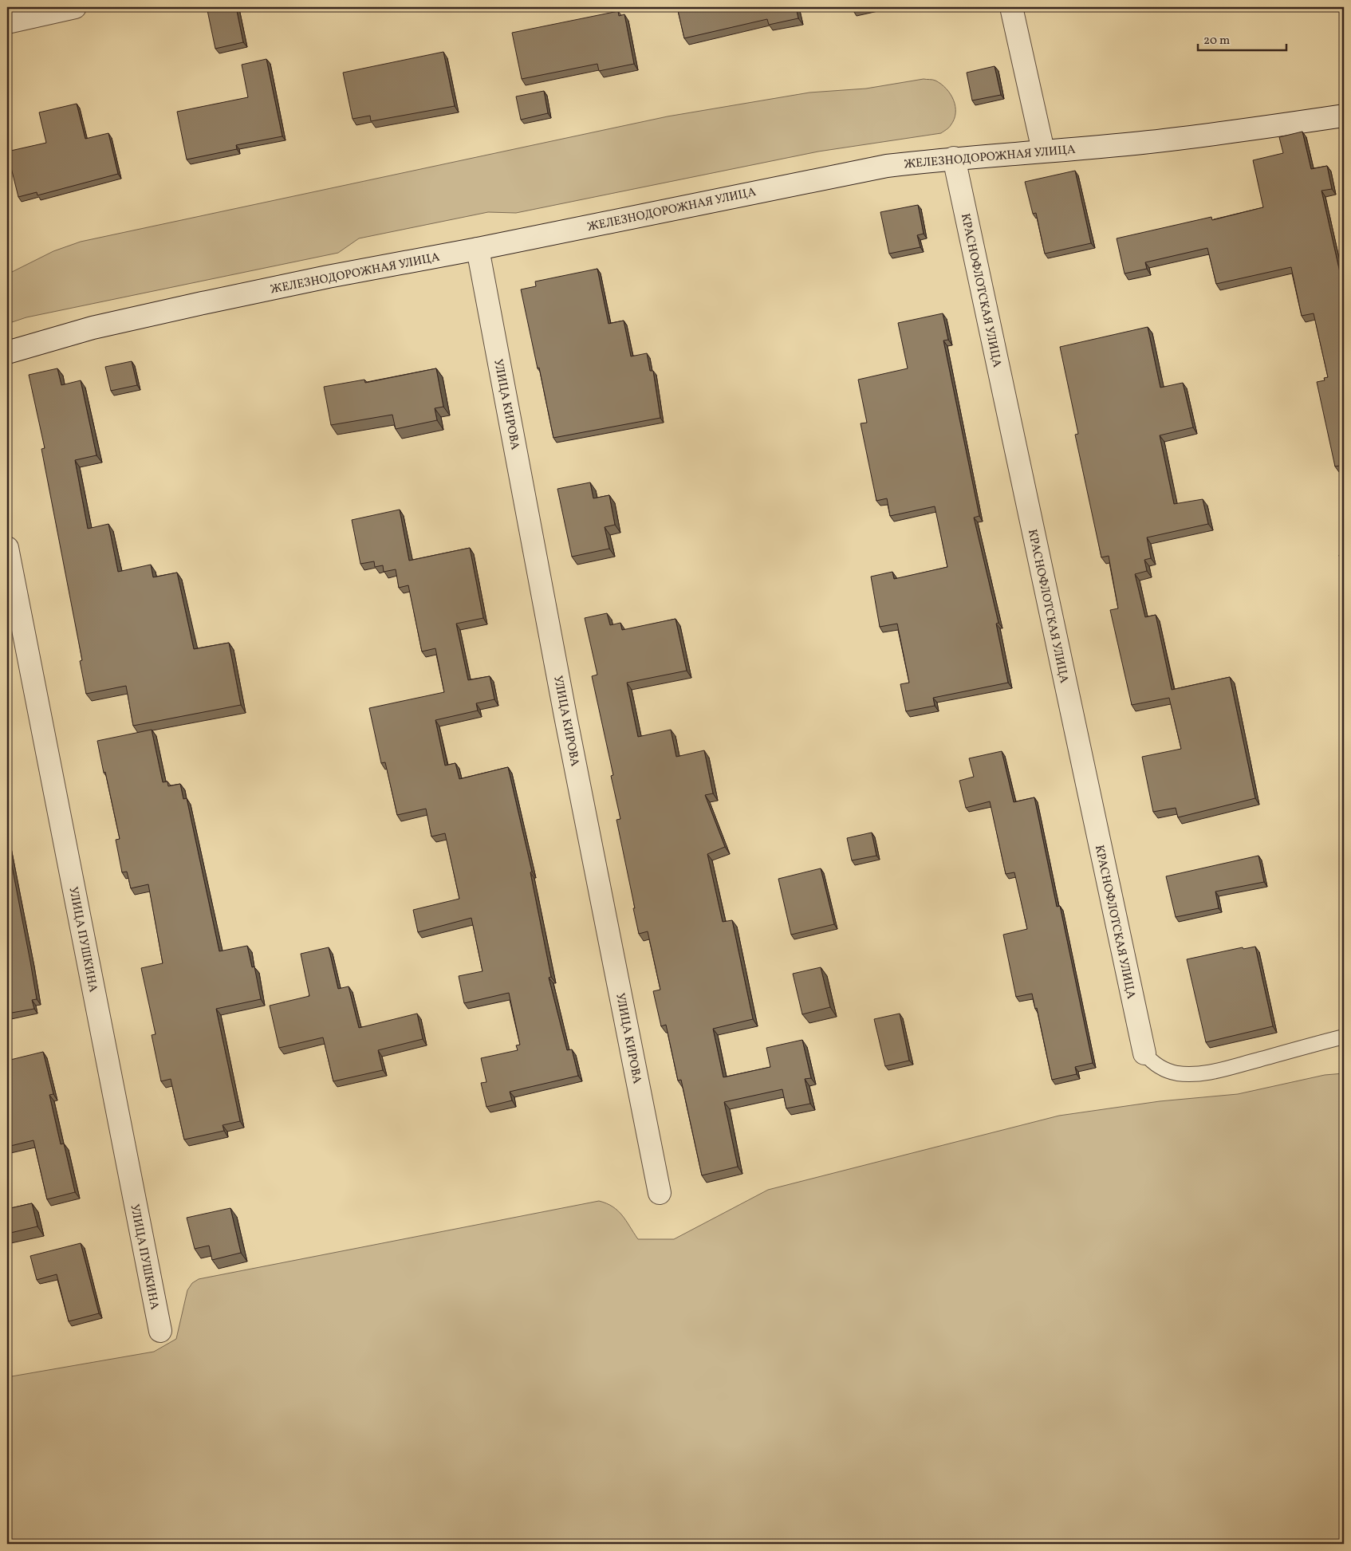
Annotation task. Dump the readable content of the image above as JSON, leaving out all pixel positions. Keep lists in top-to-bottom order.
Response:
{
  "streets": {
    "street": [
      "ЖЕЛЕЗНОДОРОЖНАЯ УЛИЦА",
      "КРАСНОФЛОТСКАЯ УЛИЦА",
      "УЛИЦА КИРОВА",
      "УЛИЦА ПУШКИНА"
    ]
  },
  "crossings": [
    ["ЖЕЛЕЗНОДОРОЖНАЯ УЛИЦА", "КРАСНОФЛОТСКАЯ УЛИЦА"],
    ["ЖЕЛЕЗНОДОРОЖНАЯ УЛИЦА", "УЛИЦА КИРОВА"]
  ],
  "scale_bar": "20 m"
}
